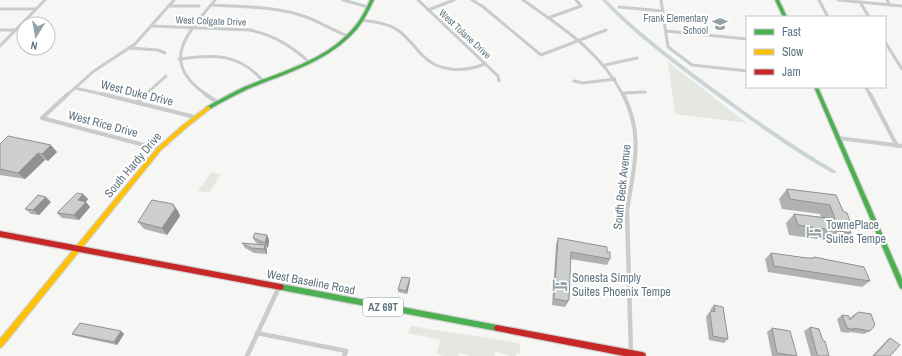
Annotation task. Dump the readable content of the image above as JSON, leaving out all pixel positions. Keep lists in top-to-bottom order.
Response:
{
  "streets": {
    "street": [
      "West Colgate Drive",
      "West Tulane Drive",
      "West Duke Drive",
      "West Rice Drive",
      "South Hardy Drive",
      "South Beck Avenue",
      "West Baseline Road",
      "AZ 69T"
    ]
  },
  "crossings": [
    ["West Colgate Drive", "South Hardy Drive"],
    ["West Duke Drive", "West Rice Drive"],
    ["West Duke Drive", "South Hardy Drive"],
    ["West Rice Drive", "South Hardy Drive"],
    ["South Hardy Drive", "West Baseline Road"],
    ["South Beck Avenue", "West Baseline Road"]
  ],
  "places": {
    "school or university": ["Frank Elementary School"],
    "hotel": ["TownePlace Suites Tempe", "Sonesta Simply Suites Phoenix Tempe"]
  },
  "legend": ["Fast", "Slow", "Jam"],
  "north": "bottom"
}
